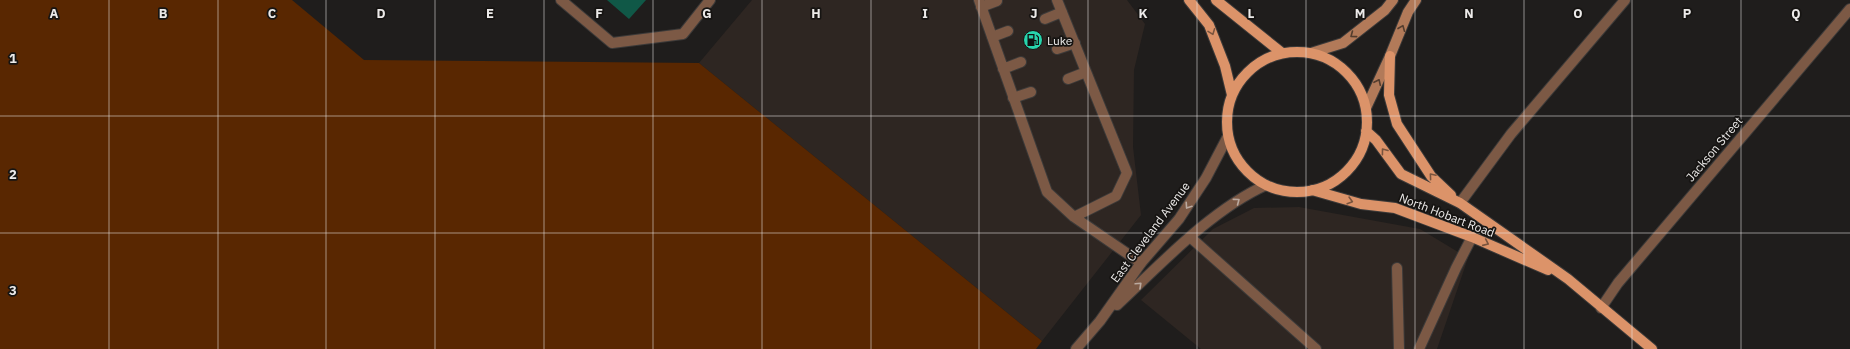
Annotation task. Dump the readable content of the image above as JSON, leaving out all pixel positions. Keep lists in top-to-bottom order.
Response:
{
  "streets": {
    "main road": ["North Hobart Road"],
    "street": ["Jackson Street", "East Cleveland Avenue"]
  },
  "crossings": [
    ["Jackson Street", "North Hobart Road"],
    ["North Hobart Road", "East Cleveland Avenue"]
  ],
  "places": {
    "fuel station": ["Luke"]
  },
  "grid": {
    "columns": [
      "A",
      "B",
      "C",
      "D",
      "E",
      "F",
      "G",
      "H",
      "I",
      "J",
      "K",
      "L",
      "M",
      "N",
      "O",
      "P",
      "Q"
    ],
    "rows": ["1", "2", "3"]
  }
}
